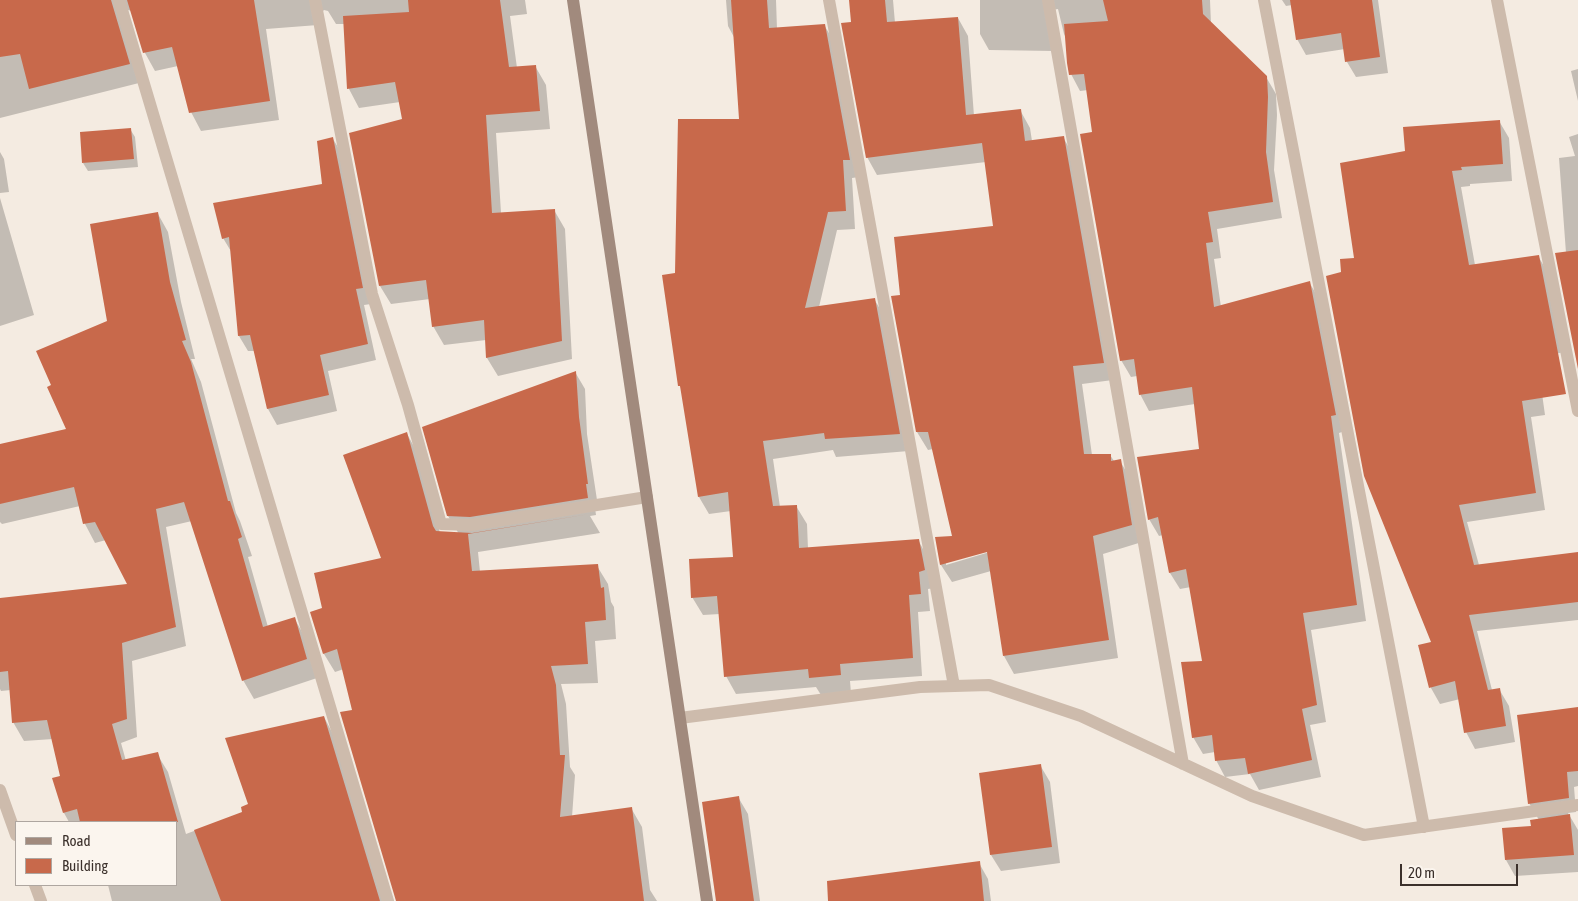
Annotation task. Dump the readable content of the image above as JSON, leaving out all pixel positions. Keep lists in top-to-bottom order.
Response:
{
  "legend": ["Road", "Building"],
  "scale_bar": "20 m"
}
